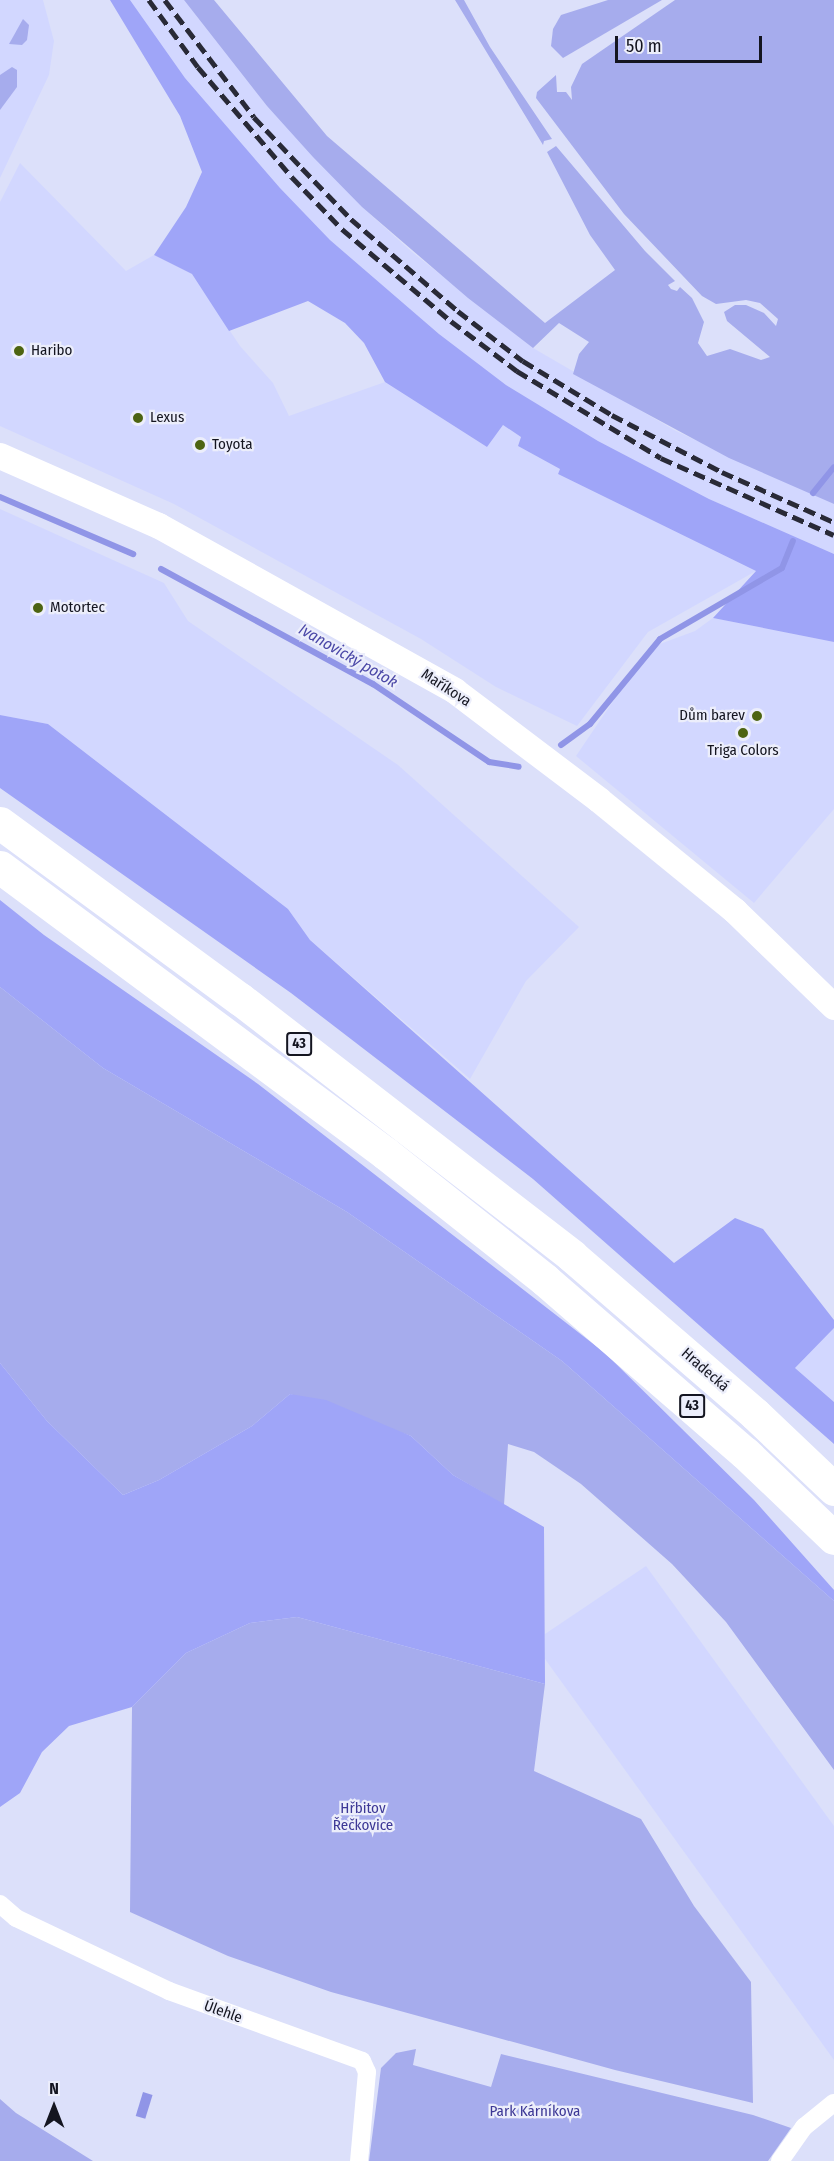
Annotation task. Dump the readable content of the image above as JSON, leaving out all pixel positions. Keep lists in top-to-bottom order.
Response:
{
  "streets": {
    "highway": ["43", "Hradecká"],
    "street": ["Maříkova", "Úlehle"]
  },
  "water": ["Ivanovický potok"],
  "parks": ["Hřbitov Řečkovice", "Park Kárníkova"],
  "places": [
    "Haribo",
    "Lexus",
    "Toyota",
    "Motortec",
    "Dům barev",
    "Triga Colors"
  ],
  "scale_bar": "50 m",
  "north": "top"
}
